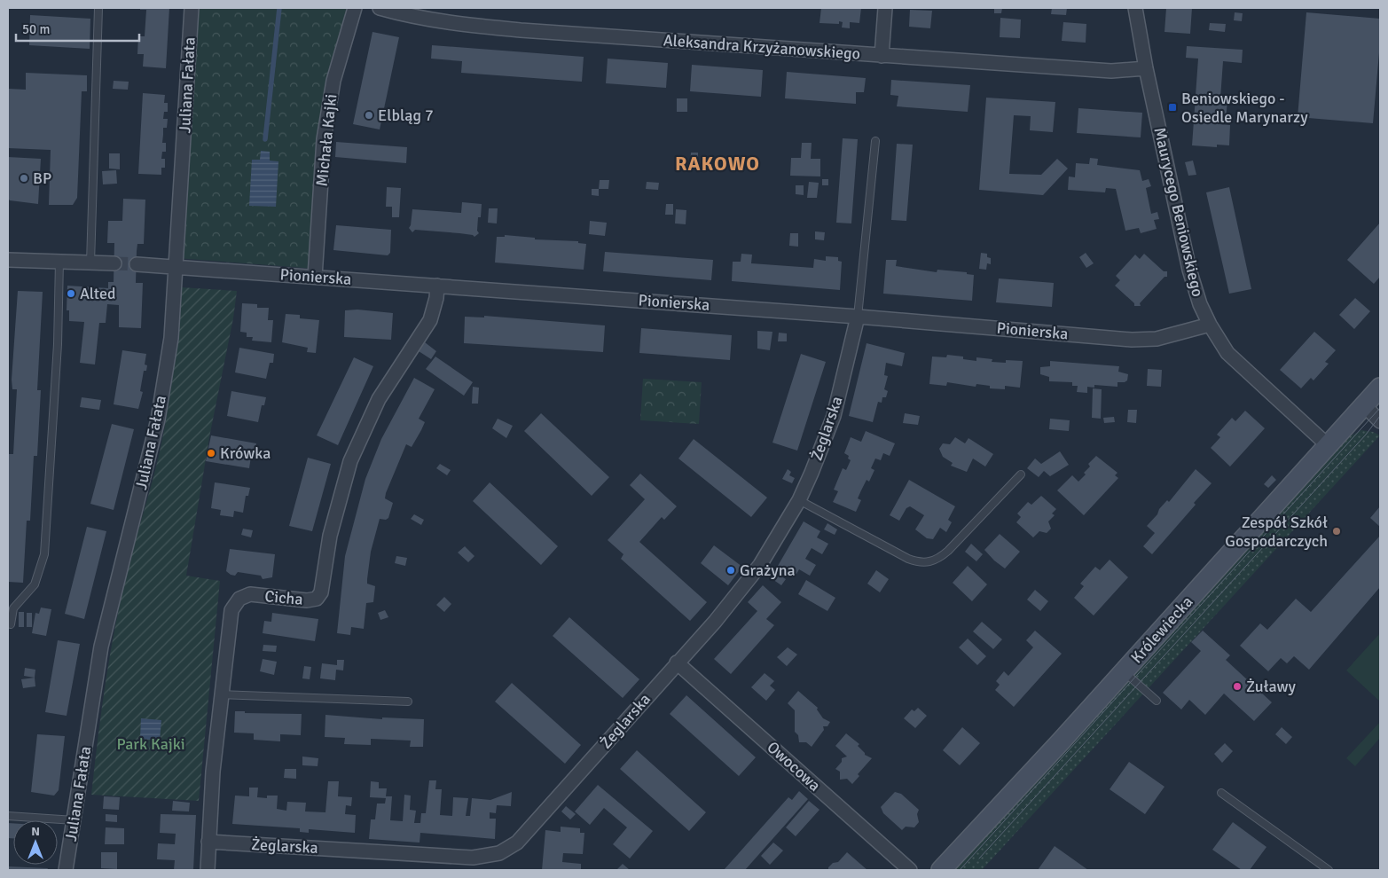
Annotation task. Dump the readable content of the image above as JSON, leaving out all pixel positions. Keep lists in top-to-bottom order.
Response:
{
  "streets": {
    "main road": ["Królewiecka"],
    "street": [
      "Aleksandra Krzyżanowskiego",
      "Juliana Fałata",
      "Michała Kajki",
      "Maurycego Beniowskiego",
      "Pionierska",
      "Żeglarska",
      "Cicha",
      "Owocowa"
    ]
  },
  "crossings": [
    ["Aleksandra Krzyżanowskiego", "Maurycego Beniowskiego"],
    ["Juliana Fałata", "Pionierska"],
    ["Michała Kajki", "Pionierska"],
    ["Maurycego Beniowskiego", "Pionierska"],
    ["Maurycego Beniowskiego", "Królewiecka"],
    ["Pionierska", "Żeglarska"],
    ["Pionierska", "Cicha"],
    ["Żeglarska", "Cicha"],
    ["Żeglarska", "Owocowa"]
  ],
  "districts": ["RAKOWO"],
  "parks": ["Park Kajki"],
  "places": {
    "transit": ["Beniowskiego - Osiedle Marynarzy"],
    "other": [
      "Elbląg 7",
      "BP",
      "Alted",
      "Krówka",
      "Zespół Szkół Gospodarczych",
      "Grażyna",
      "Żuławy"
    ]
  },
  "scale_bar": "50 m",
  "north": "top"
}
